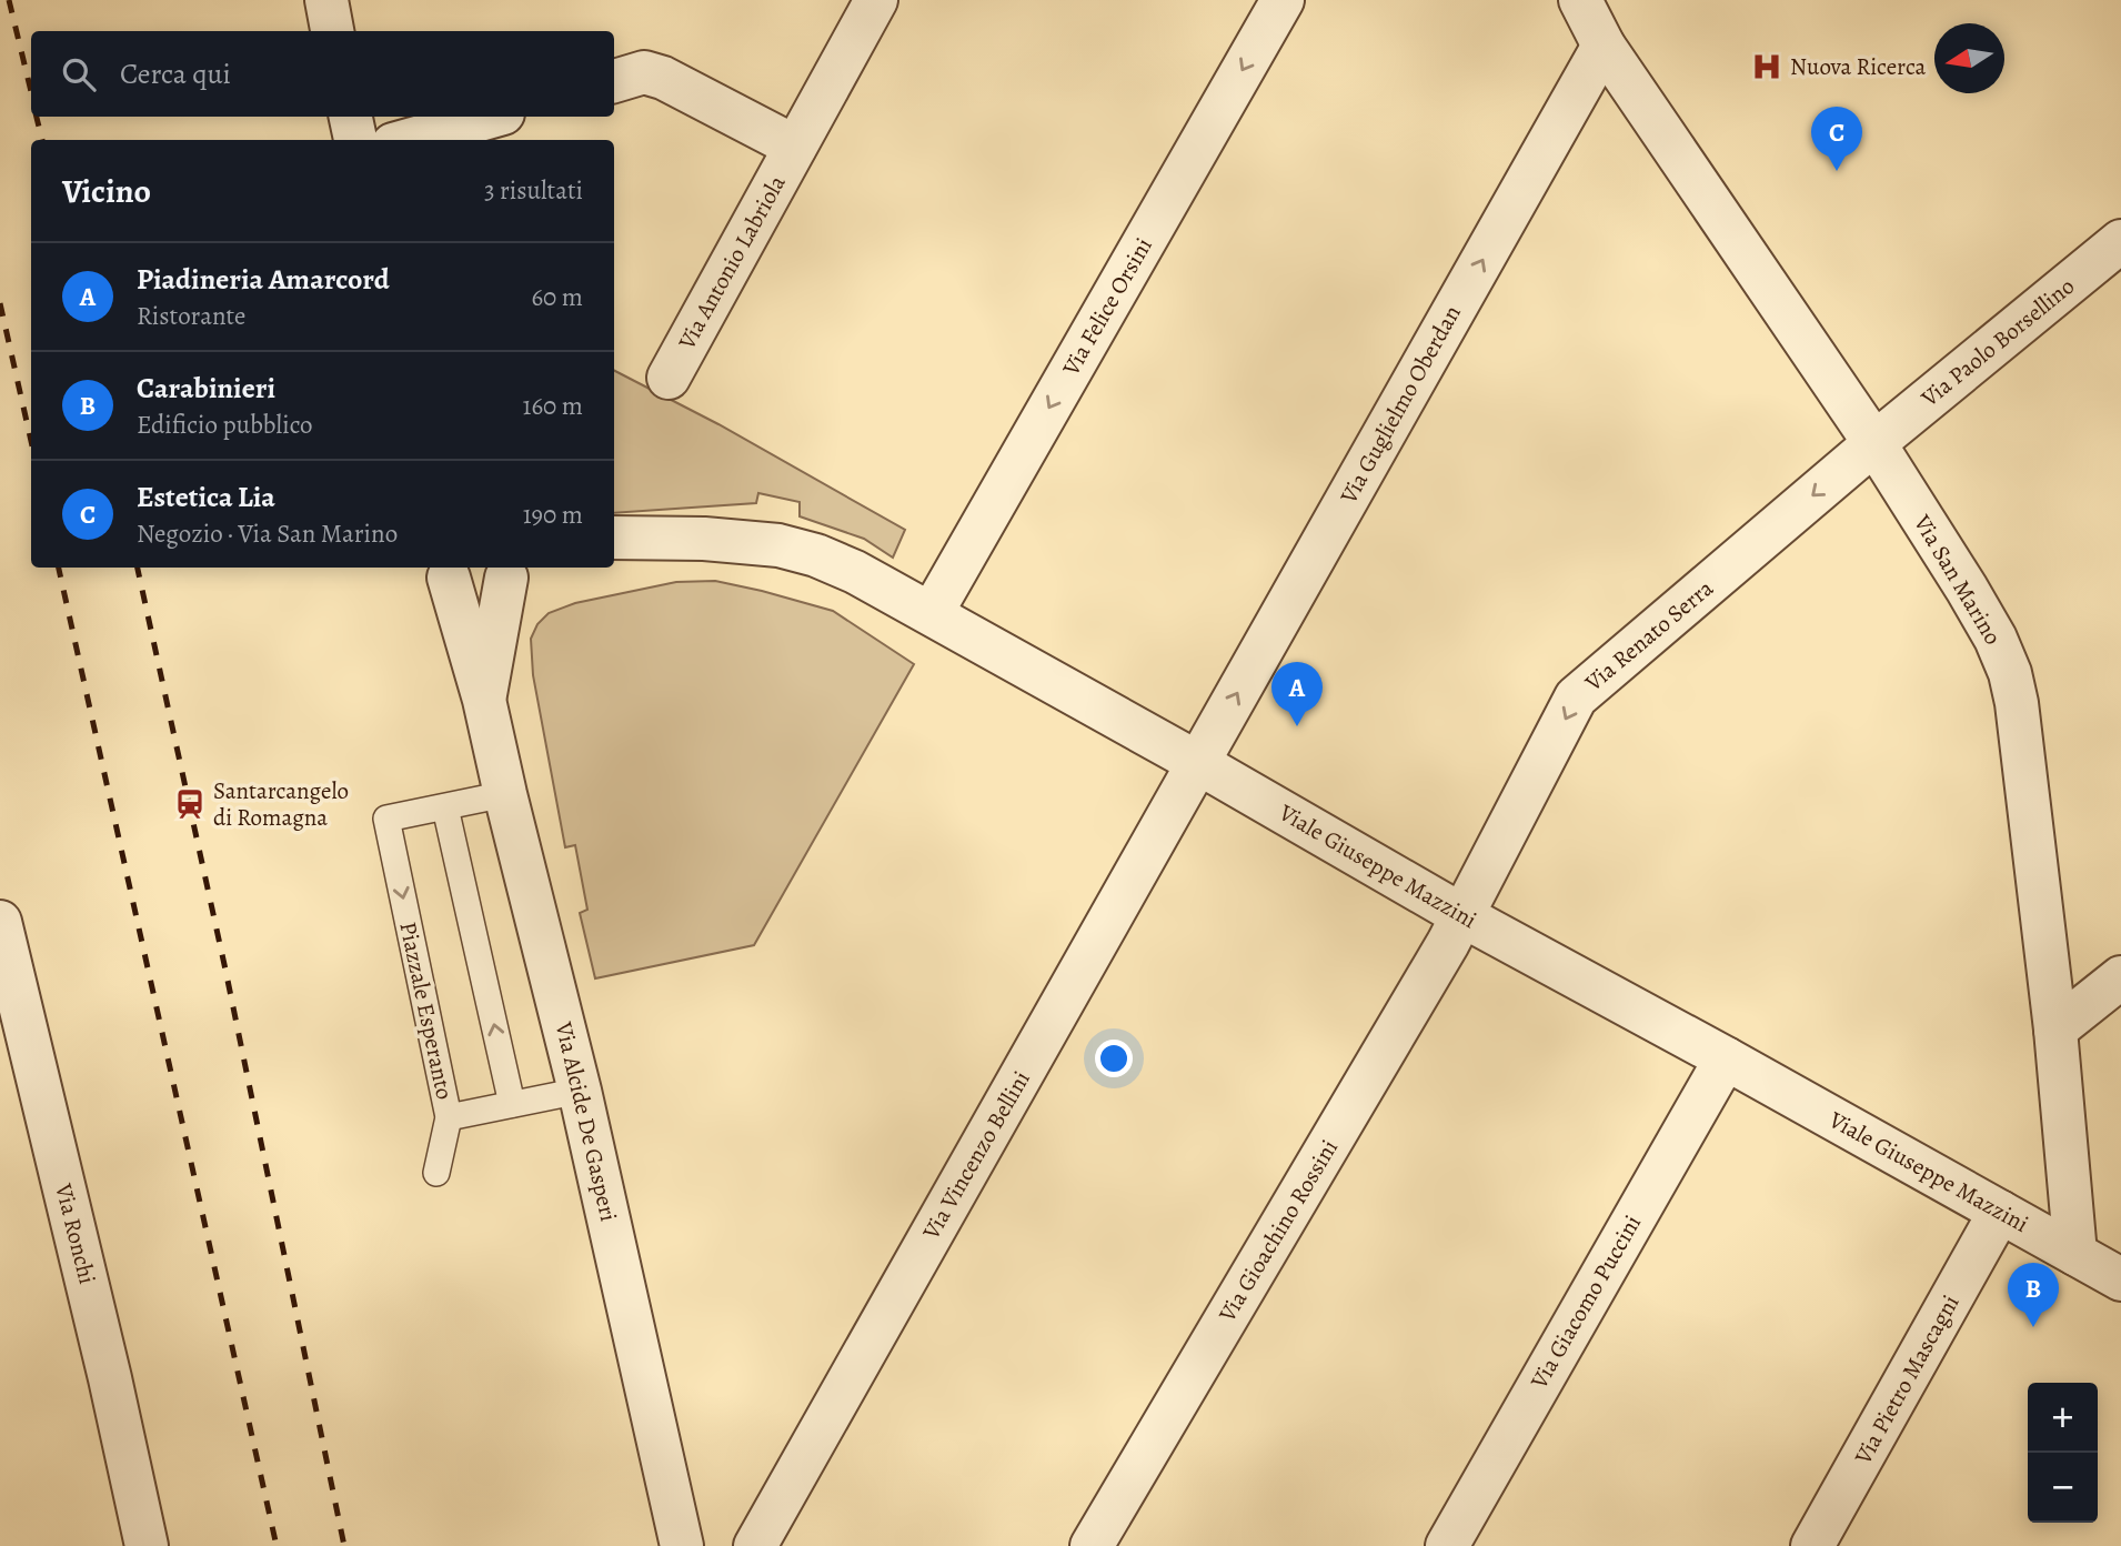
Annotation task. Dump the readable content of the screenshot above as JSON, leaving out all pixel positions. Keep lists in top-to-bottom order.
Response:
{
  "streets": {
    "street": [
      "Via Antonio Labriola",
      "Via Felice Orsini",
      "Via Paolo Borsellino",
      "Via Guglielmo Oberdan",
      "Via San Marino",
      "Via Renato Serra",
      "Viale Giuseppe Mazzini",
      "Via Alcide De Gasperi",
      "Via Vincenzo Bellini",
      "Via Gioachino Rossini",
      "Via Ronchi",
      "Via Giacomo Puccini",
      "Via Pietro Mascagni"
    ],
    "lane": ["Piazzale Esperanto"]
  },
  "crossings": [
    ["Via Felice Orsini", "Viale Giuseppe Mazzini"],
    ["Via Paolo Borsellino", "Via San Marino"],
    ["Via Paolo Borsellino", "Via Renato Serra"],
    ["Via Guglielmo Oberdan", "Via San Marino"],
    ["Via Guglielmo Oberdan", "Viale Giuseppe Mazzini"],
    ["Via Guglielmo Oberdan", "Via Vincenzo Bellini"],
    ["Via San Marino", "Via Renato Serra"],
    ["Via San Marino", "Viale Giuseppe Mazzini"],
    ["Via Renato Serra", "Viale Giuseppe Mazzini"],
    ["Via Renato Serra", "Via Gioachino Rossini"],
    ["Viale Giuseppe Mazzini", "Via Vincenzo Bellini"],
    ["Viale Giuseppe Mazzini", "Via Gioachino Rossini"],
    ["Viale Giuseppe Mazzini", "Via Giacomo Puccini"],
    ["Viale Giuseppe Mazzini", "Via Pietro Mascagni"],
    ["Piazzale Esperanto", "Via Alcide De Gasperi"]
  ],
  "one_way": ["Via Felice Orsini", "Via Guglielmo Oberdan", "Via Renato Serra"],
  "places": {
    "hospital": ["Nuova Ricerca"],
    "station": ["Santarcangelo di Romagna"]
  },
  "north": "left",
  "page": {
    "search": "Cerca qui",
    "pins": ["C", "A", "B"],
    "heading": ["Vicino", "3 risultati"],
    "list": [
      {
        "mark": "A",
        "name": "Piadineria Amarcord",
        "note": "Ristorante",
        "value": "60 m"
      },
      {
        "mark": "B",
        "name": "Carabinieri",
        "note": "Edificio pubblico",
        "value": "160 m"
      },
      {
        "mark": "C",
        "name": "Estetica Lia",
        "note": "Negozio · Via San Marino",
        "value": "190 m"
      }
    ],
    "map_buttons": ["+", "−"]
  }
}
